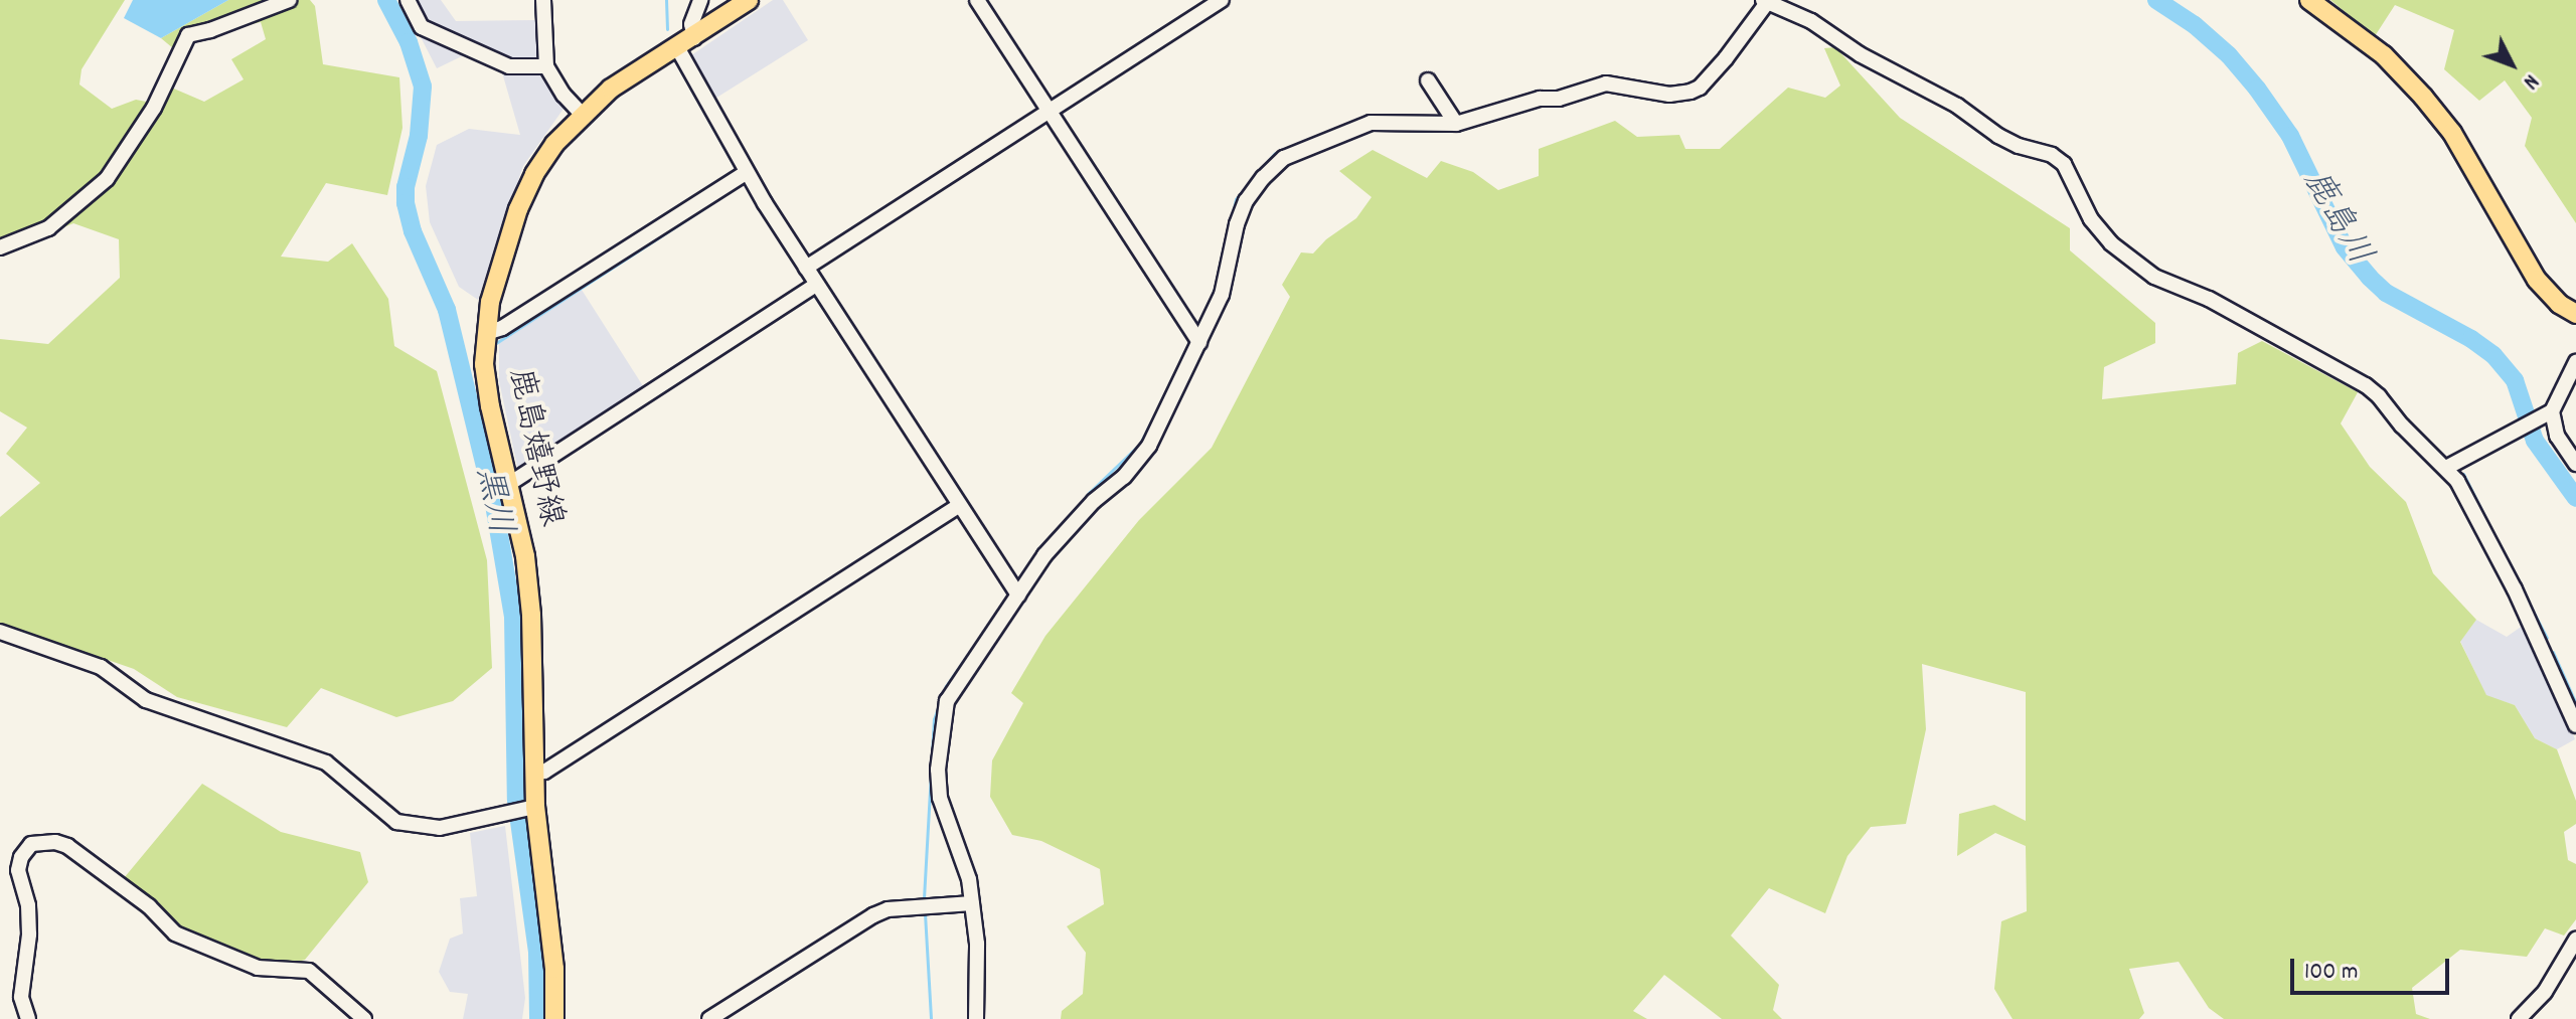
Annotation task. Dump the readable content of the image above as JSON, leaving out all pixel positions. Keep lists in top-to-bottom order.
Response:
{
  "streets": {
    "main road": ["鹿島嬉野線"]
  },
  "water": ["鹿島川", "黒川"],
  "scale_bar": "100 m",
  "north": "bottom right"
}
